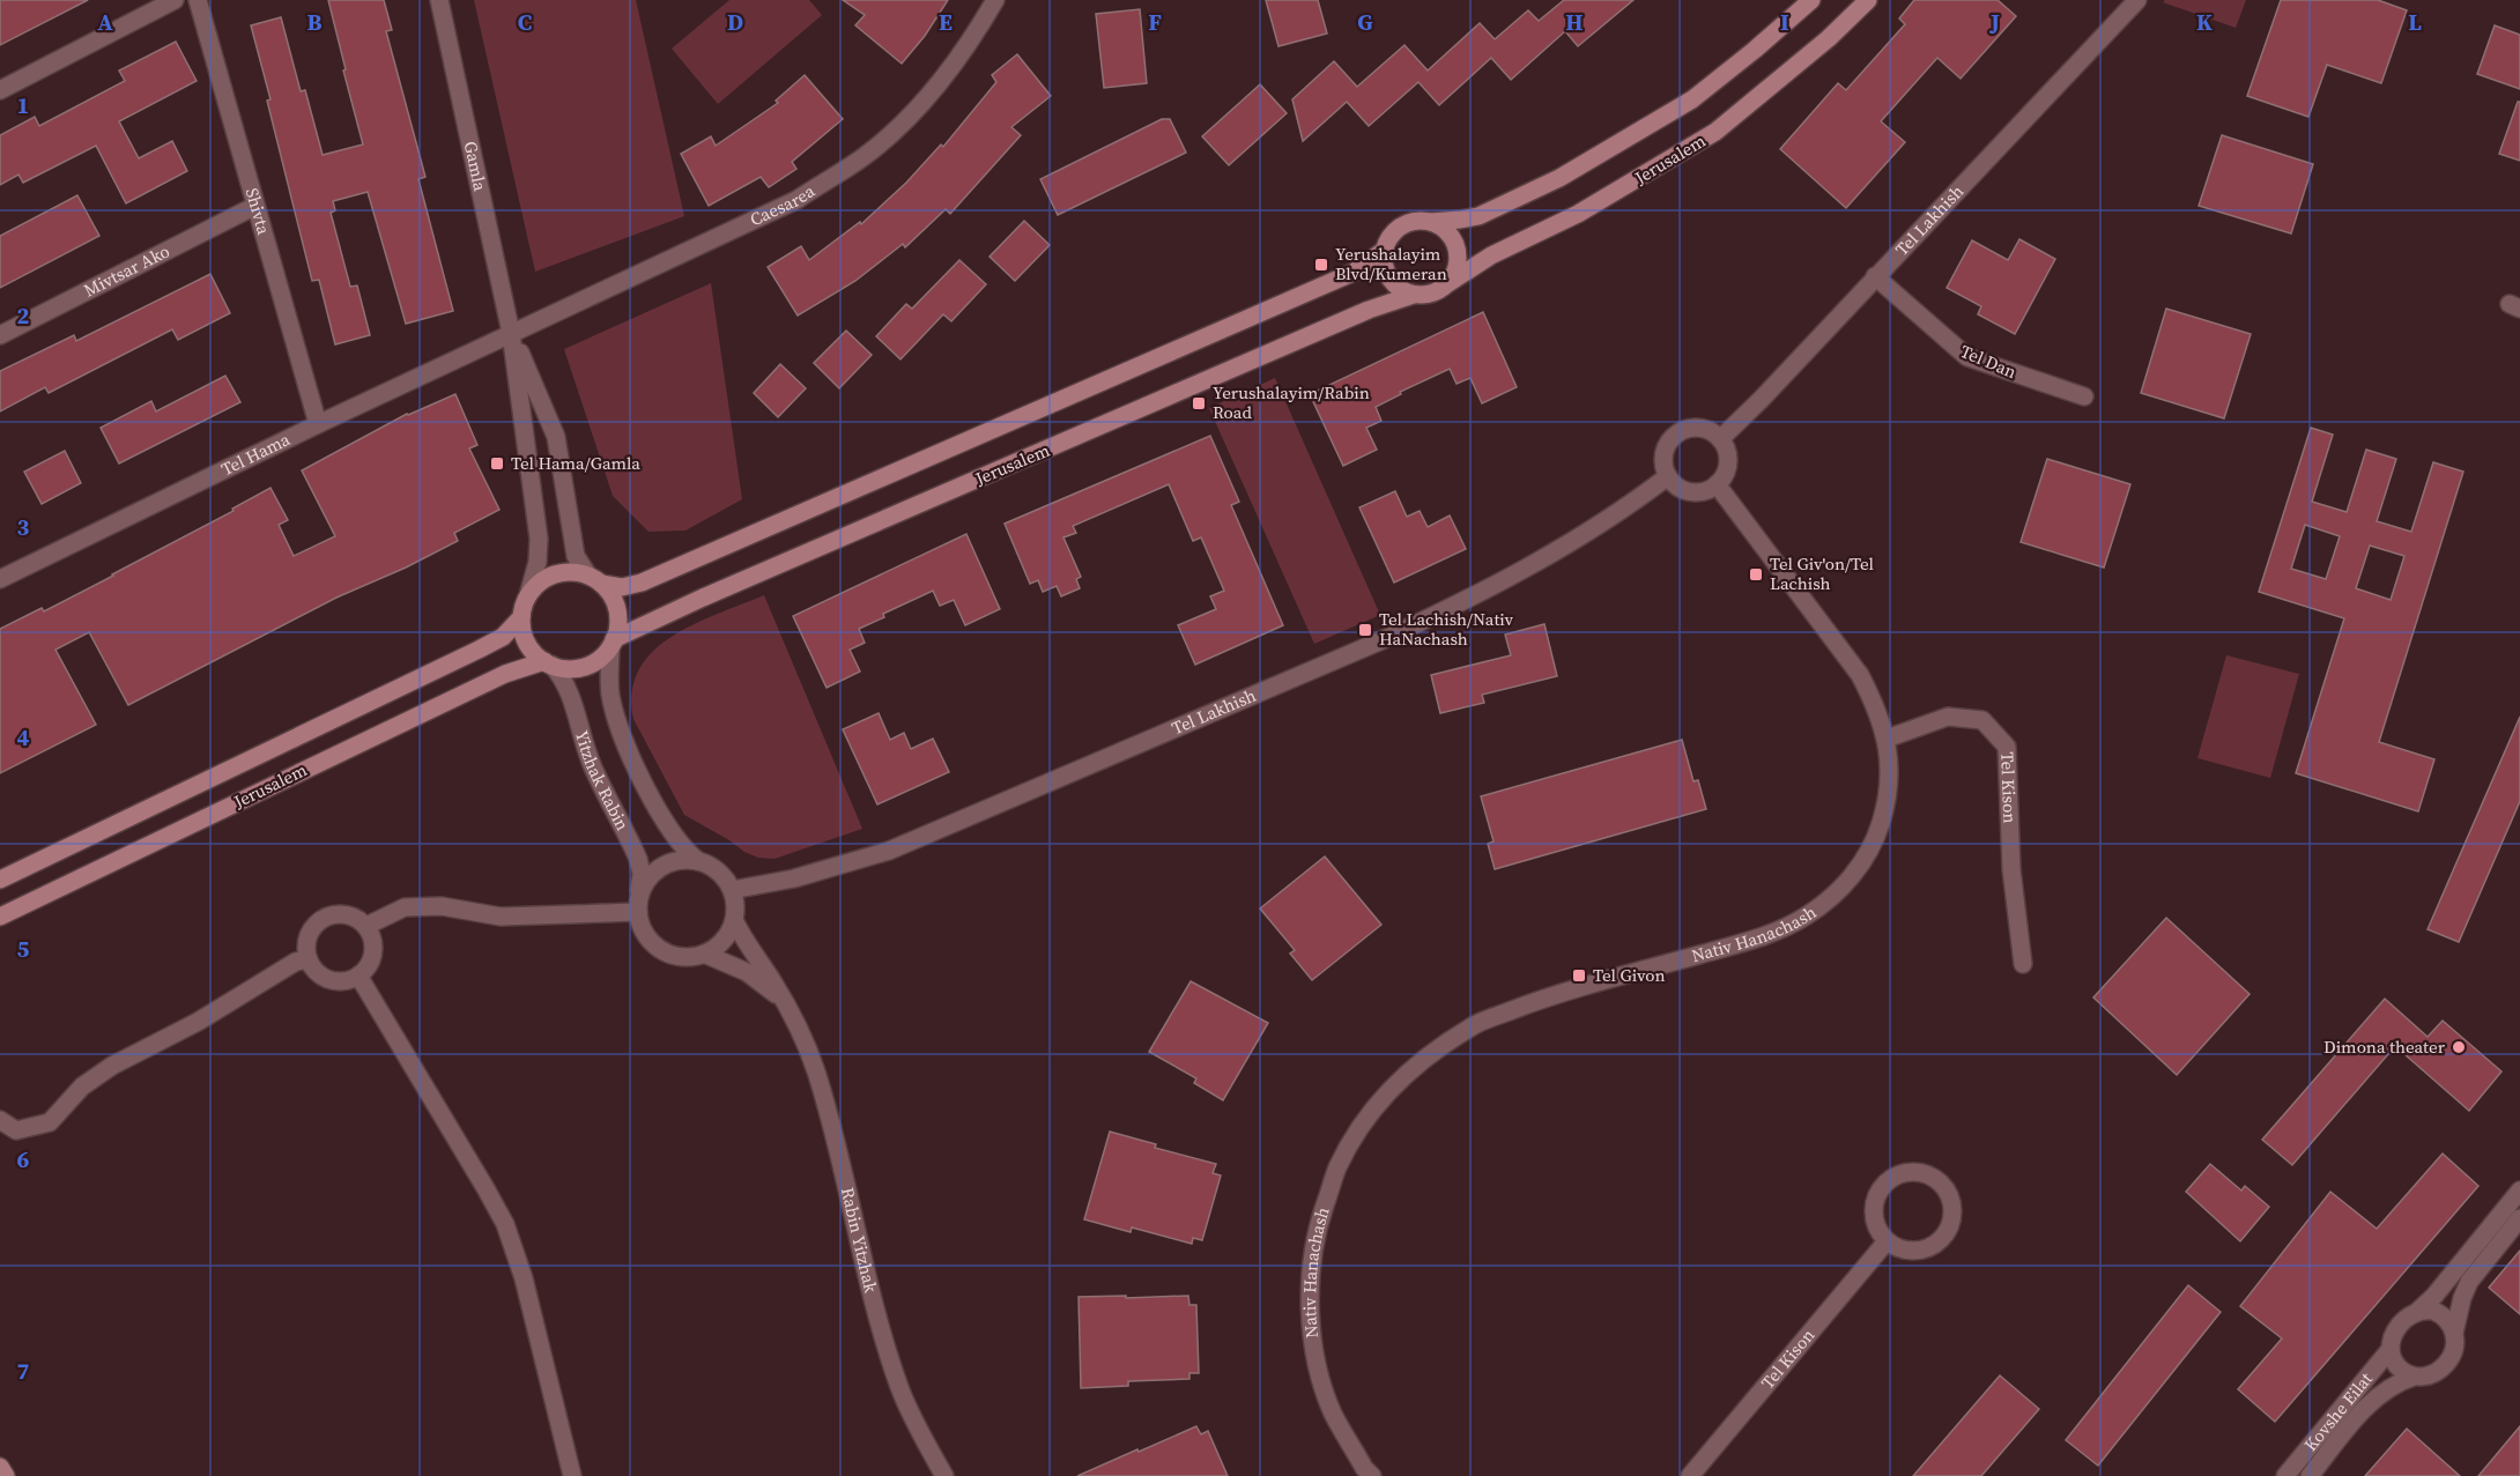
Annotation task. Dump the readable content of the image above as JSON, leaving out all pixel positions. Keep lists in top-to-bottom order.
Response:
{
  "streets": {
    "main road": ["Jerusalem"],
    "street": [
      "Gamla",
      "Caesarea",
      "Shivta",
      "Tel Lakhish",
      "Mivtsar Ako",
      "Tel Dan",
      "Tel Hama",
      "Yitzhak Rabin",
      "Tel Kison",
      "Nativ Hanachash",
      "Rabin Yitzhak",
      "Kovshe Eilat"
    ]
  },
  "crossings": [
    ["Jerusalem", "Gamla"],
    ["Jerusalem", "Yitzhak Rabin"],
    ["Gamla", "Caesarea"],
    ["Gamla", "Tel Hama"],
    ["Gamla", "Yitzhak Rabin"],
    ["Caesarea", "Tel Hama"],
    ["Shivta", "Mivtsar Ako"],
    ["Shivta", "Tel Hama"],
    ["Tel Lakhish", "Tel Dan"],
    ["Tel Lakhish", "Yitzhak Rabin"],
    ["Tel Lakhish", "Nativ Hanachash"],
    ["Tel Kison", "Nativ Hanachash"]
  ],
  "places": {
    "transit": [
      "Yerushalayim Blvd/Kumeran",
      "Yerushalayim/Rabin Road",
      "Tel Hama/Gamla",
      "Tel Giv'on/Tel Lachish",
      "Tel Lachish/Nativ HaNachash",
      "Tel Givon"
    ],
    "other": ["Dimona theater"]
  },
  "grid": {
    "columns": [
      "A",
      "B",
      "C",
      "D",
      "E",
      "F",
      "G",
      "H",
      "I",
      "J",
      "K",
      "L"
    ],
    "rows": [
      "1",
      "2",
      "3",
      "4",
      "5",
      "6",
      "7"
    ]
  }
}
